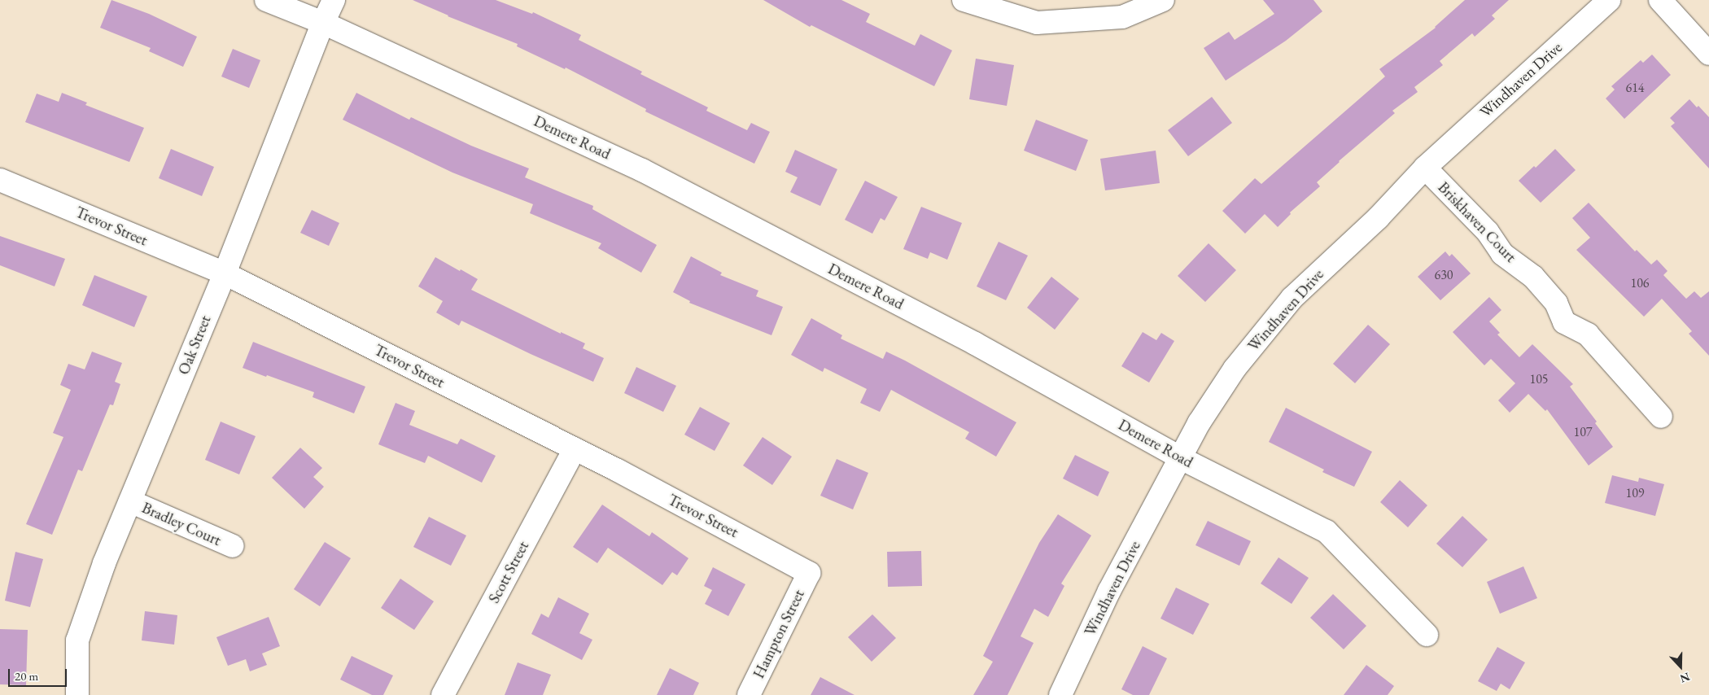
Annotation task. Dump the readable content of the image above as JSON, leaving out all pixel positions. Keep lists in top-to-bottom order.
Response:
{
  "streets": {
    "street": [
      "Windhaven Drive",
      "Demere Road",
      "Briskhaven Court",
      "Trevor Street",
      "Oak Street",
      "Bradley Court",
      "Scott Street",
      "Hampton Street"
    ]
  },
  "crossings": [
    ["Windhaven Drive", "Demere Road"],
    ["Windhaven Drive", "Briskhaven Court"],
    ["Demere Road", "Oak Street"],
    ["Trevor Street", "Oak Street"],
    ["Trevor Street", "Scott Street"],
    ["Trevor Street", "Hampton Street"],
    ["Oak Street", "Bradley Court"]
  ],
  "house_numbers": [
    "614",
    "630",
    "106",
    "105",
    "107",
    "109"
  ],
  "scale_bar": "20 m",
  "north": "bottom"
}
